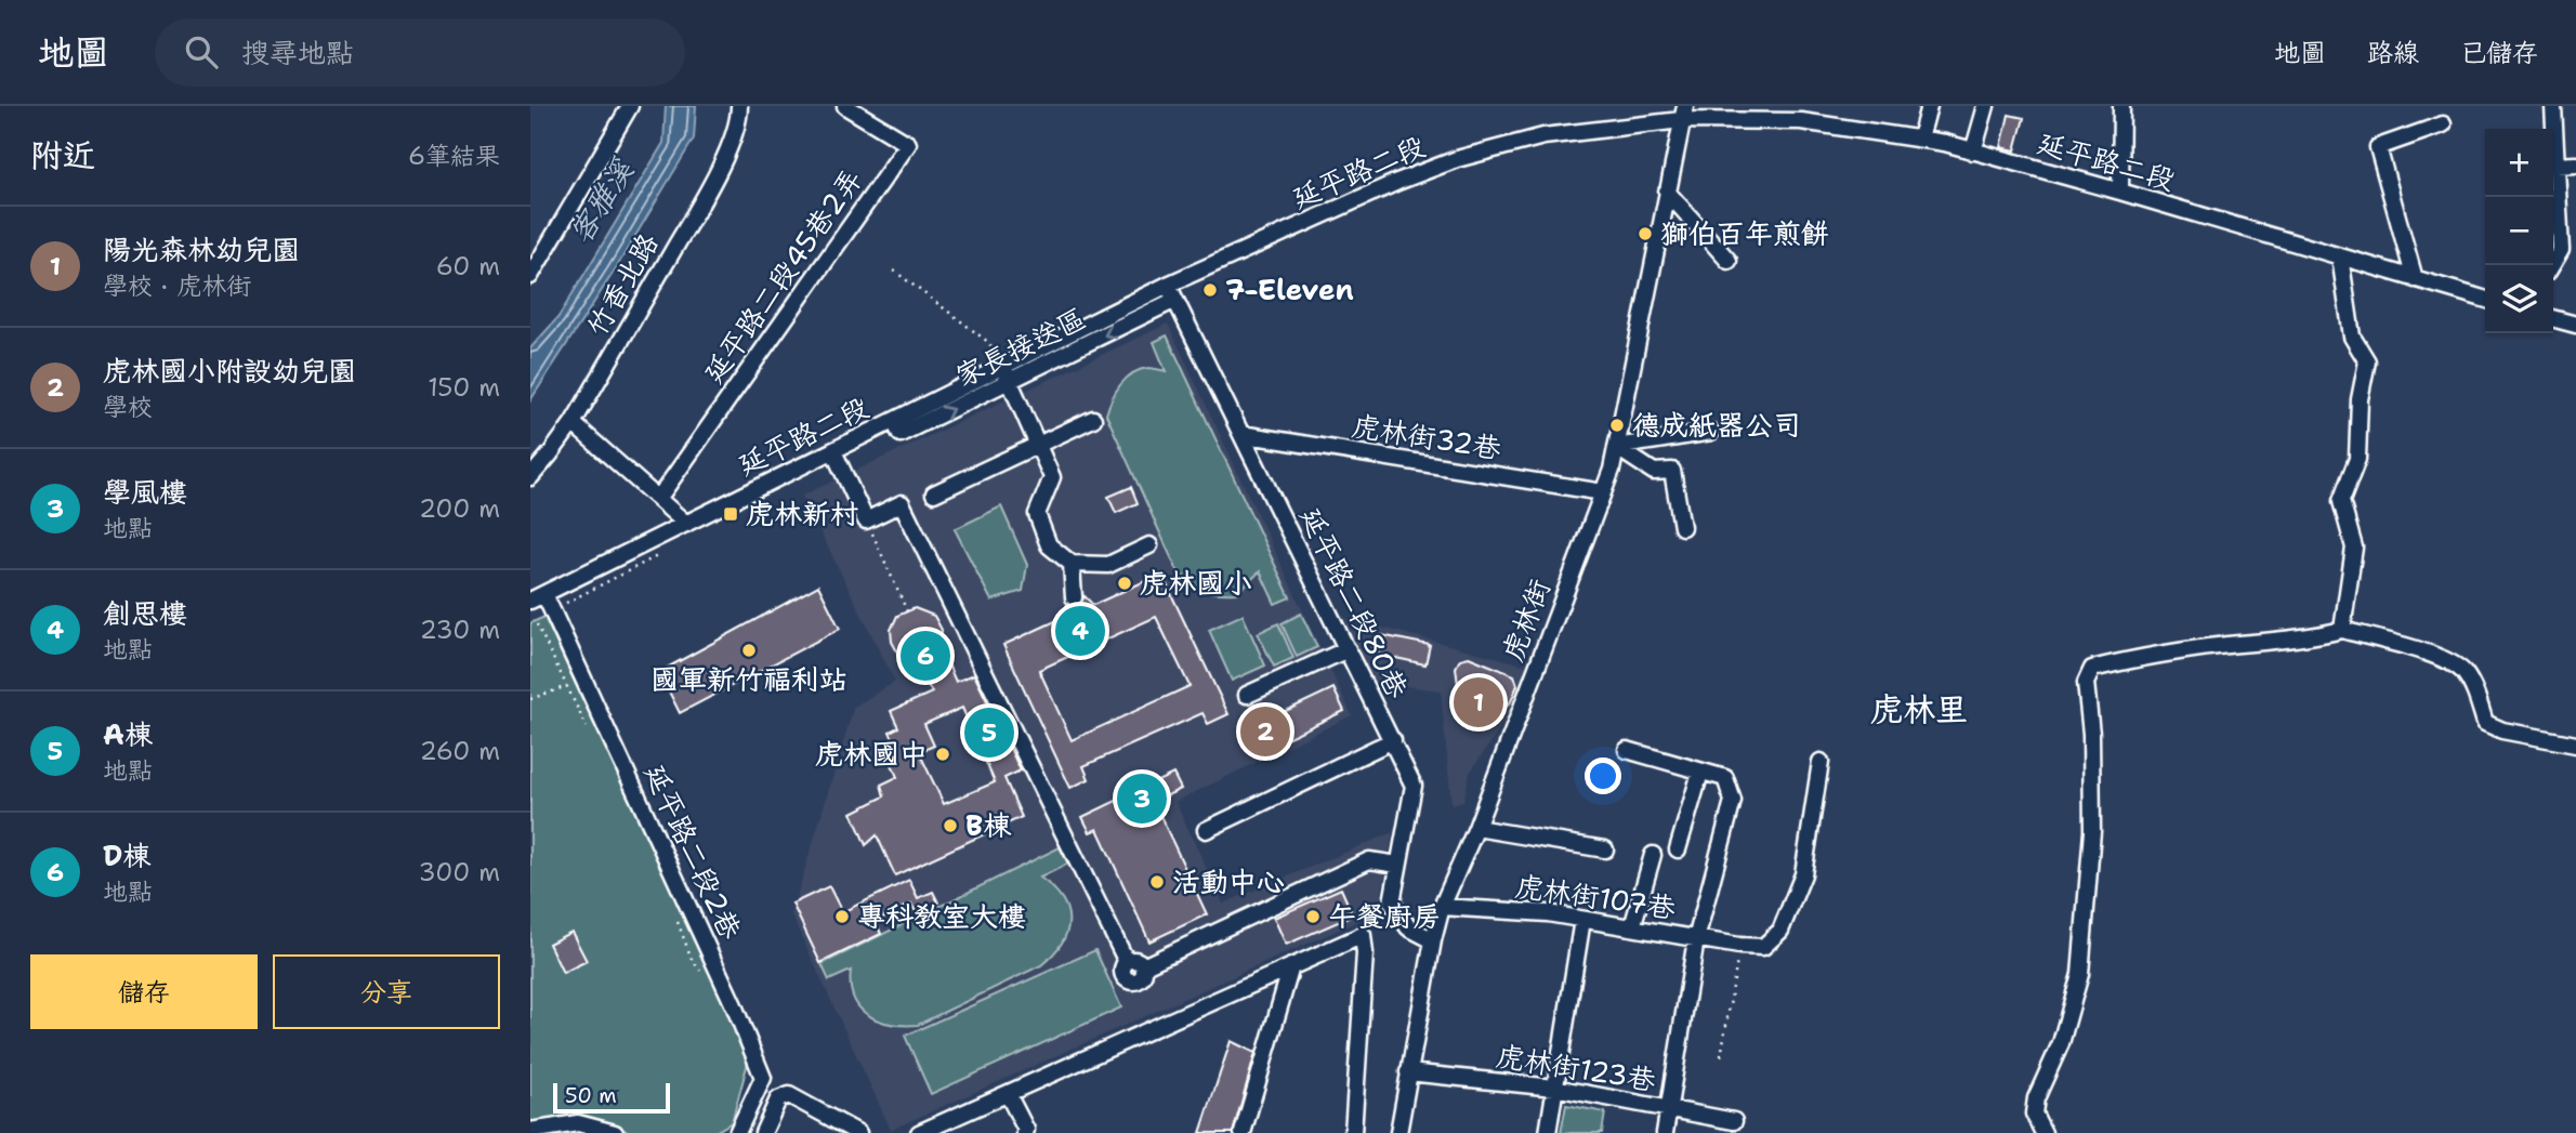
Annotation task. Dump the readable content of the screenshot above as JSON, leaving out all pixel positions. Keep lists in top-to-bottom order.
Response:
{
  "streets": {
    "street": [
      "延平路二段",
      "延平路二段45巷2弄",
      "竹香北路",
      "家長接送區",
      "虎林街32巷",
      "延平路二段80巷",
      "虎林街",
      "延平路二段2巷",
      "虎林街107巷",
      "虎林街123巷"
    ]
  },
  "crossings": [
    ["延平路二段", "家長接送區"],
    ["延平路二段", "延平路二段80巷"],
    ["延平路二段", "虎林街"],
    ["延平路二段", "延平路二段2巷"],
    ["家長接送區", "延平路二段80巷"],
    ["虎林街32巷", "延平路二段80巷"],
    ["虎林街32巷", "虎林街"],
    ["延平路二段80巷", "虎林街"],
    ["虎林街", "虎林街107巷"],
    ["虎林街", "虎林街123巷"]
  ],
  "districts": ["虎林里"],
  "water": ["客雅溪"],
  "places": {
    "other": [
      "獅伯百年煎餅",
      "7-Eleven",
      "德成紙器公司",
      "虎林國小",
      "國軍新竹福利站",
      "虎林國中",
      "B棟",
      "活動中心",
      "專科教室大樓",
      "午餐廚房"
    ],
    "transit": ["虎林新村"]
  },
  "scale_bar": "50 m",
  "page": {
    "header": "地圖",
    "search": "搜尋地點",
    "nav": ["地圖", "路線", "已儲存"],
    "heading": ["附近", "6筆結果"],
    "map_buttons": ["+", "−"],
    "list": [
      {
        "mark": "1",
        "name": "陽光森林幼兒園",
        "note": "學校 · 虎林街",
        "value": "60 m"
      },
      {
        "mark": "2",
        "name": "虎林國小附設幼兒園",
        "note": "學校",
        "value": "150 m"
      },
      {
        "mark": "3",
        "name": "學風樓",
        "note": "地點",
        "value": "200 m"
      },
      {
        "mark": "4",
        "name": "創思樓",
        "note": "地點",
        "value": "230 m"
      },
      {
        "mark": "5",
        "name": "A棟",
        "note": "地點",
        "value": "260 m"
      },
      {
        "mark": "6",
        "name": "D棟",
        "note": "地點",
        "value": "300 m"
      }
    ],
    "pins": [
      "4",
      "6",
      "1",
      "2",
      "5",
      "3"
    ],
    "buttons": ["儲存", "分享"],
    "scale": "50 m"
  }
}
